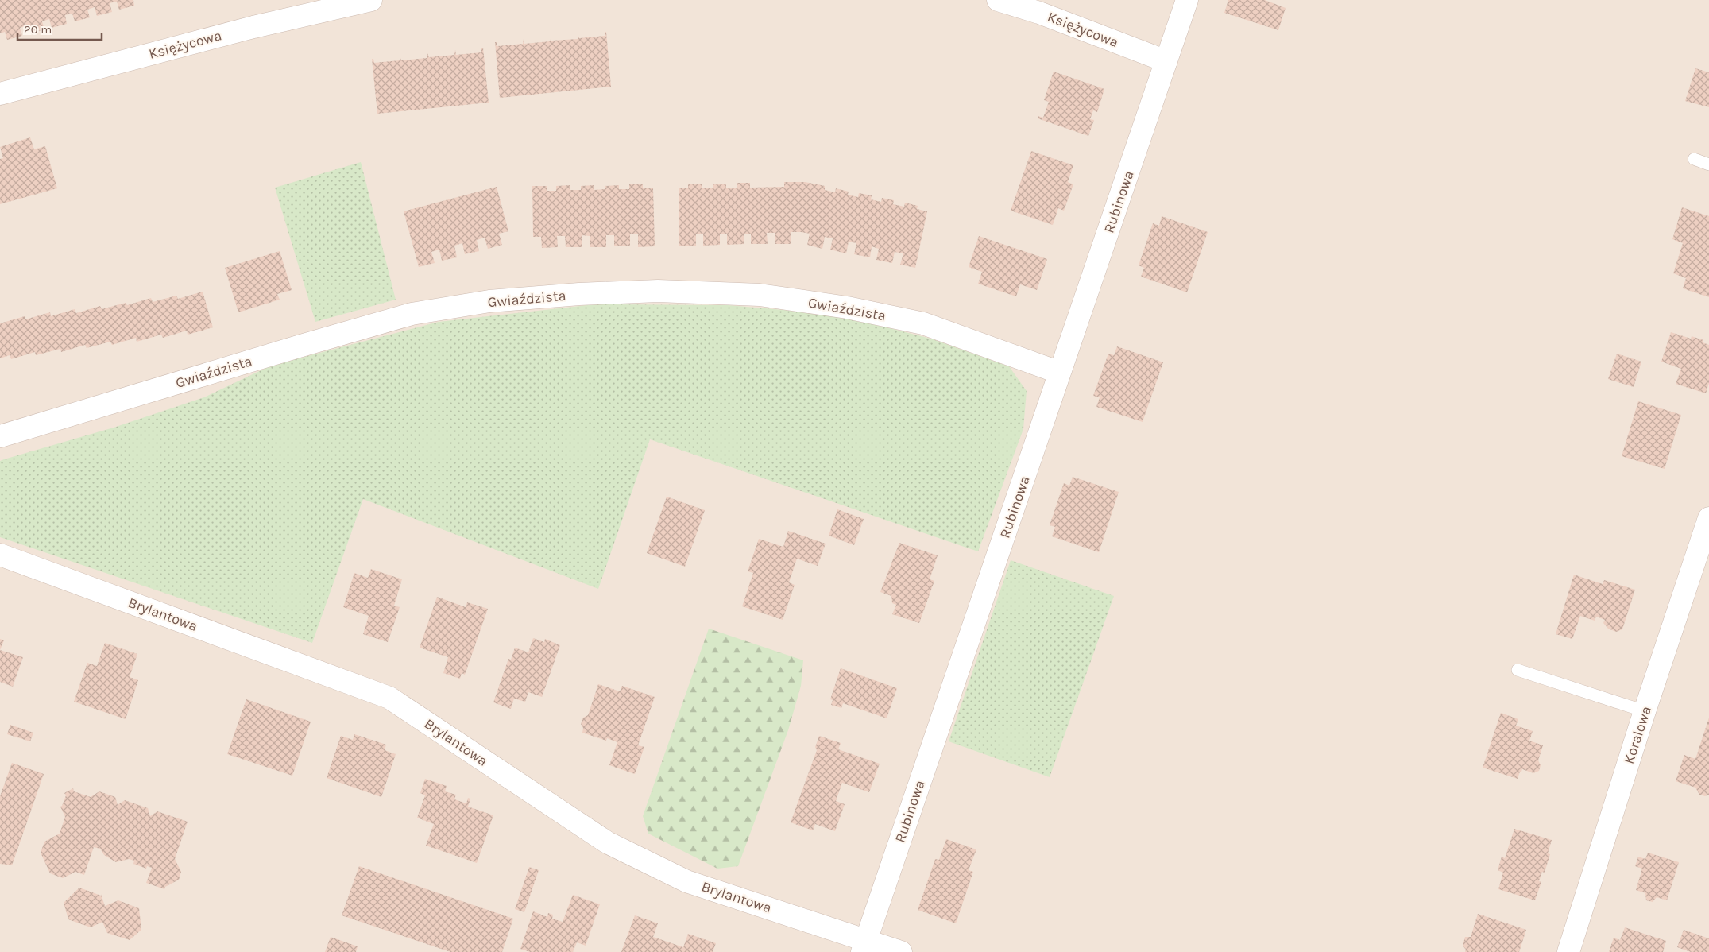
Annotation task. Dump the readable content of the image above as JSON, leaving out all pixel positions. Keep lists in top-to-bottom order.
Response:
{
  "streets": {
    "street": [
      "Księżycowa",
      "Rubinowa",
      "Gwiaździsta",
      "Brylantowa",
      "Koralowa"
    ]
  },
  "crossings": [
    ["Księżycowa", "Rubinowa"],
    ["Rubinowa", "Gwiaździsta"],
    ["Rubinowa", "Brylantowa"]
  ],
  "scale_bar": "20 m"
}
